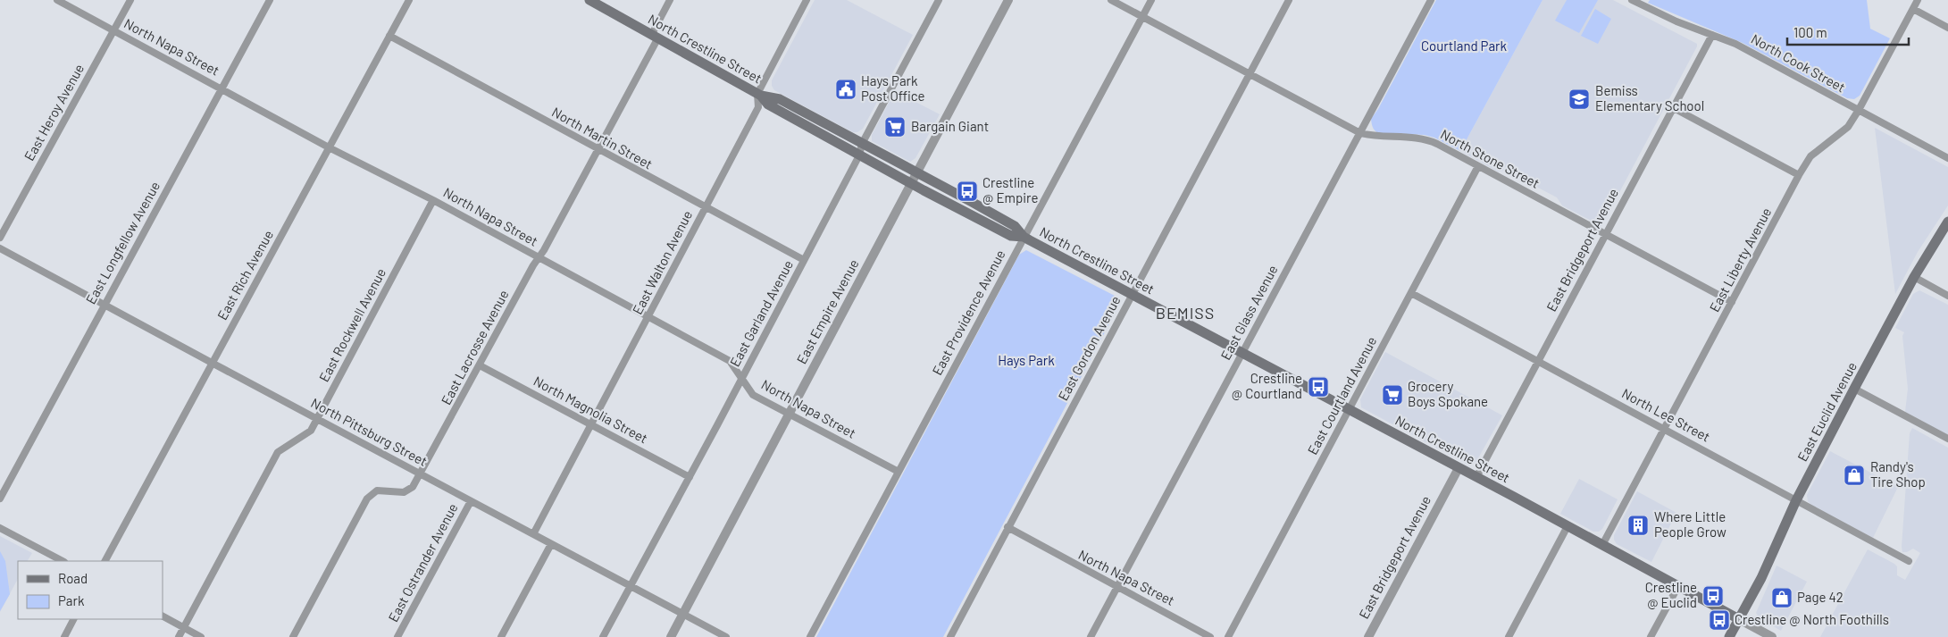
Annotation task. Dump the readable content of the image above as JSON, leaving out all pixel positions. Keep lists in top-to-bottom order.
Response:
{
  "streets": {
    "main road": ["North Crestline Street", "East Euclid Avenue"],
    "street": [
      "North Napa Street",
      "North Cook Street",
      "East Heroy Avenue",
      "North Martin Street",
      "North Stone Street",
      "East Longfellow Avenue",
      "East Bridgeport Avenue",
      "East Liberty Avenue",
      "East Walton Avenue",
      "East Rich Avenue",
      "East Empire Avenue",
      "East Providence Avenue",
      "East Glass Avenue",
      "East Garland Avenue",
      "East Rockwell Avenue",
      "East Lacrosse Avenue",
      "East Gordon Avenue",
      "East Courtland Avenue",
      "North Magnolia Street",
      "North Lee Street",
      "North Pittsburg Street",
      "East Ostrander Avenue"
    ]
  },
  "crossings": [
    ["North Napa Street", "East Heroy Avenue"],
    ["North Napa Street", "East Longfellow Avenue"],
    ["North Napa Street", "East Walton Avenue"],
    ["North Napa Street", "East Rich Avenue"],
    ["North Napa Street", "East Empire Avenue"],
    ["North Napa Street", "East Providence Avenue"],
    ["North Napa Street", "East Glass Avenue"],
    ["North Napa Street", "East Garland Avenue"],
    ["North Napa Street", "East Rockwell Avenue"],
    ["North Napa Street", "East Lacrosse Avenue"],
    ["North Napa Street", "East Gordon Avenue"],
    ["North Crestline Street", "East Bridgeport Avenue"],
    ["North Crestline Street", "East Liberty Avenue"],
    ["North Crestline Street", "East Walton Avenue"],
    ["North Crestline Street", "East Empire Avenue"],
    ["North Crestline Street", "East Providence Avenue"],
    ["North Crestline Street", "East Glass Avenue"],
    ["North Crestline Street", "East Garland Avenue"],
    ["North Crestline Street", "East Lacrosse Avenue"],
    ["North Crestline Street", "East Gordon Avenue"],
    ["North Crestline Street", "East Courtland Avenue"],
    ["North Crestline Street", "East Euclid Avenue"],
    ["North Cook Street", "East Bridgeport Avenue"],
    ["North Cook Street", "East Liberty Avenue"],
    ["North Martin Street", "East Walton Avenue"],
    ["North Martin Street", "East Rich Avenue"],
    ["North Martin Street", "East Garland Avenue"],
    ["North Martin Street", "East Lacrosse Avenue"],
    ["North Stone Street", "East Bridgeport Avenue"],
    ["North Stone Street", "East Liberty Avenue"],
    ["North Stone Street", "East Providence Avenue"],
    ["North Stone Street", "East Glass Avenue"],
    ["North Stone Street", "East Gordon Avenue"],
    ["North Stone Street", "East Courtland Avenue"],
    ["East Longfellow Avenue", "North Pittsburg Street"],
    ["East Bridgeport Avenue", "North Lee Street"],
    ["East Liberty Avenue", "North Lee Street"],
    ["East Walton Avenue", "North Magnolia Street"],
    ["East Walton Avenue", "North Pittsburg Street"],
    ["East Rich Avenue", "North Pittsburg Street"],
    ["East Empire Avenue", "North Pittsburg Street"],
    ["East Garland Avenue", "North Magnolia Street"],
    ["East Garland Avenue", "North Pittsburg Street"],
    ["East Rockwell Avenue", "North Pittsburg Street"],
    ["East Lacrosse Avenue", "North Magnolia Street"],
    ["East Lacrosse Avenue", "North Pittsburg Street"],
    ["East Courtland Avenue", "North Lee Street"],
    ["East Euclid Avenue", "North Lee Street"],
    ["North Pittsburg Street", "East Ostrander Avenue"]
  ],
  "districts": ["BEMISS"],
  "parks": ["Courtland Park", "Hays Park"],
  "places": {
    "public building": ["Hays Park Post Office"],
    "school or university": ["Bemiss Elementary School"],
    "supermarket": ["Bargain Giant", "Grocery Boys Spokane"],
    "bus stop": [
      "Crestline @ Empire",
      "Crestline @ Courtland",
      "Crestline @ Euclid",
      "Crestline @ North Foothills"
    ],
    "shop": ["Randy's Tire Shop", "Page 42"],
    "building": ["Where Little People Grow"]
  },
  "legend": ["Road", "Park"],
  "scale_bar": "100 m"
}
